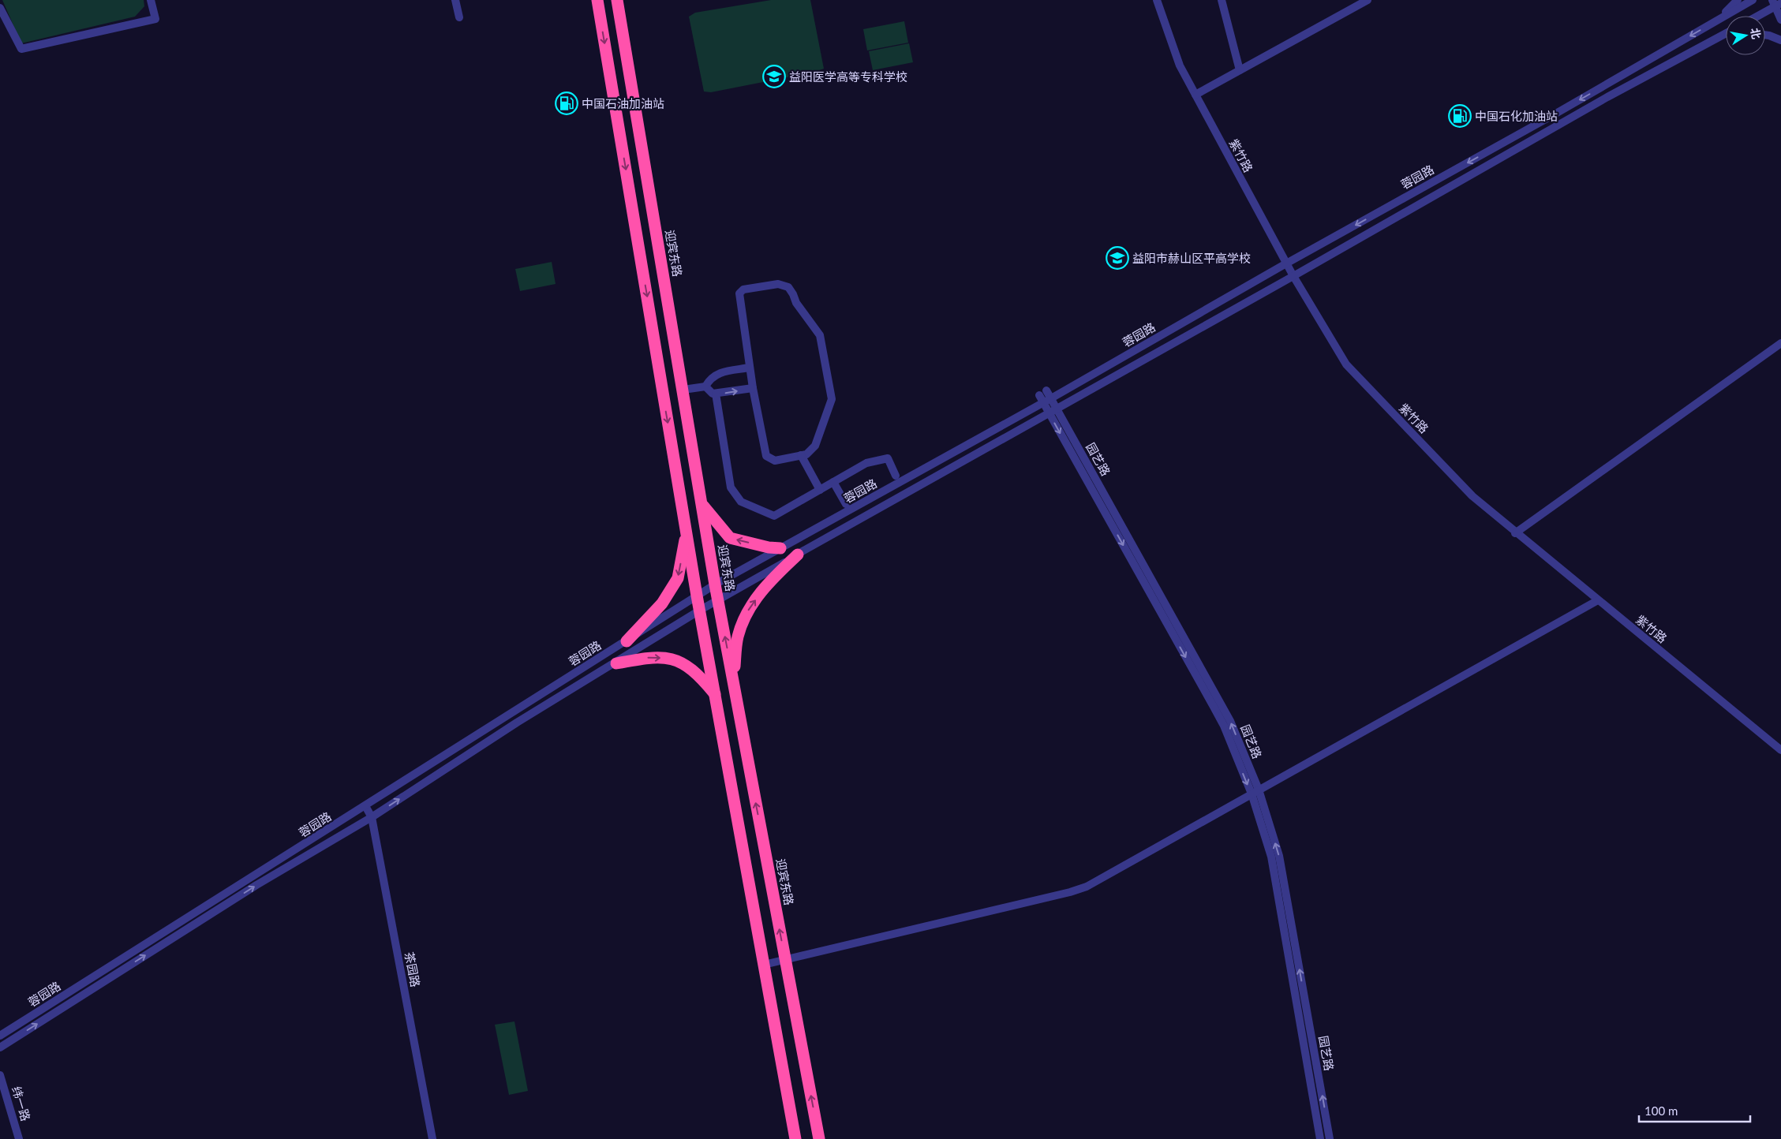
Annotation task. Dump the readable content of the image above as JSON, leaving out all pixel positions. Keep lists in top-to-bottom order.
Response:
{
  "streets": {
    "highway": ["迎宾东路"],
    "street": [
      "紫竹路",
      "蓉园路",
      "园艺路",
      "茶园路",
      "纬一路"
    ]
  },
  "crossings": [
    ["紫竹路", "蓉园路"],
    ["蓉园路", "迎宾东路"],
    ["蓉园路", "园艺路"],
    ["蓉园路", "茶园路"]
  ],
  "places": {
    "school or university": ["益阳医学高等专科学校", "益阳市赫山区平高学校"],
    "fuel station": ["中国石油加油站", "中国石化加油站"]
  },
  "scale_bar": "100 m",
  "north": "right"
}
